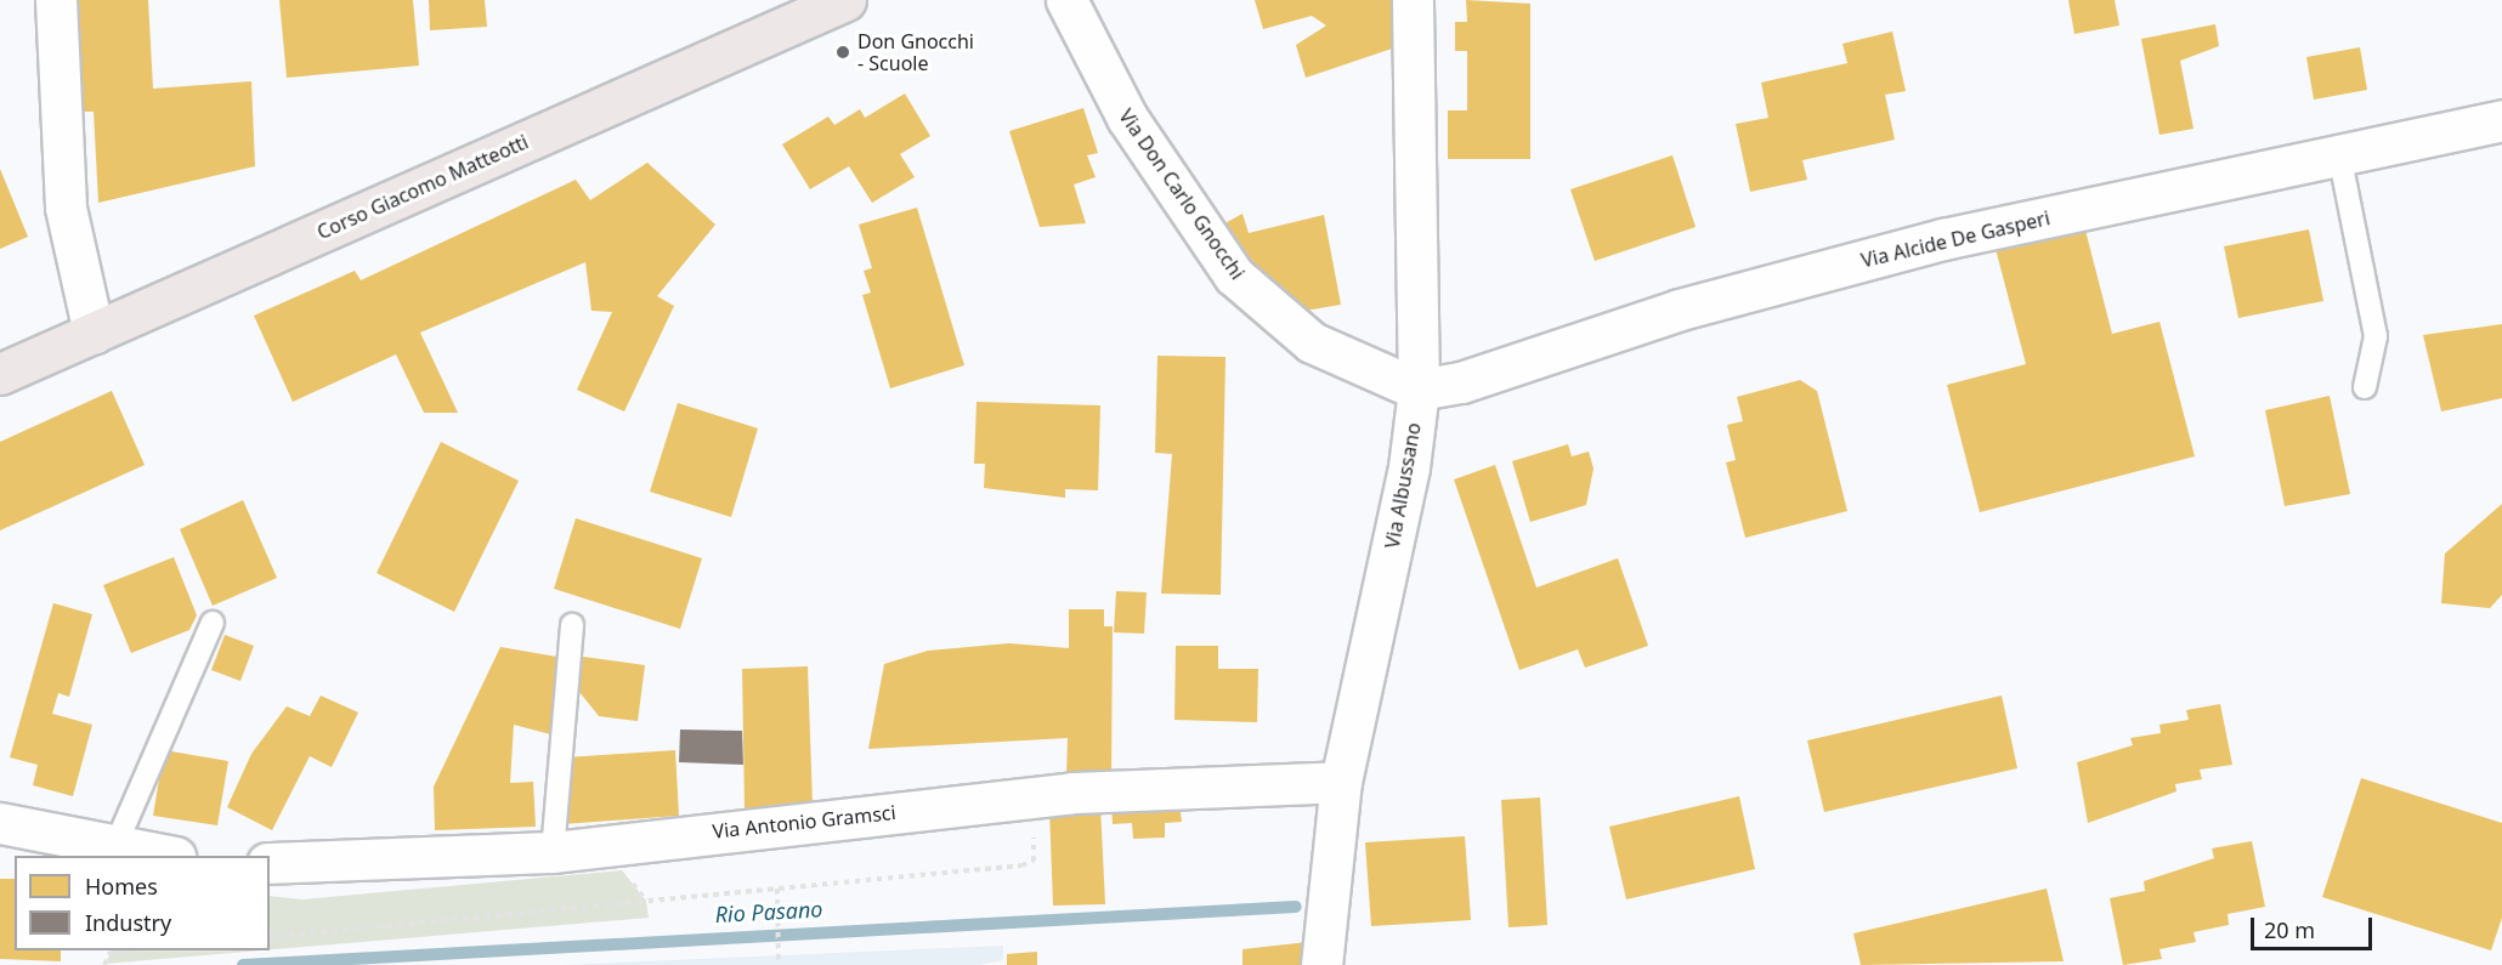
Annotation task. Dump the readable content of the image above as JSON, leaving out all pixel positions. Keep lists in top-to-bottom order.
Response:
{
  "streets": {
    "main road": ["Corso Giacomo Matteotti"],
    "street": [
      "Via Don Carlo Gnocchi",
      "Via Alcide De Gasperi",
      "Via Albussano",
      "Via Antonio Gramsci"
    ]
  },
  "crossings": [
    ["Via Don Carlo Gnocchi", "Via Alcide De Gasperi"],
    ["Via Don Carlo Gnocchi", "Via Albussano"],
    ["Via Alcide De Gasperi", "Via Albussano"],
    ["Via Albussano", "Via Antonio Gramsci"]
  ],
  "water": ["Rio Pasano"],
  "places": ["Don Gnocchi - Scuole"],
  "legend": ["Homes", "Industry"],
  "scale_bar": "20 m"
}
